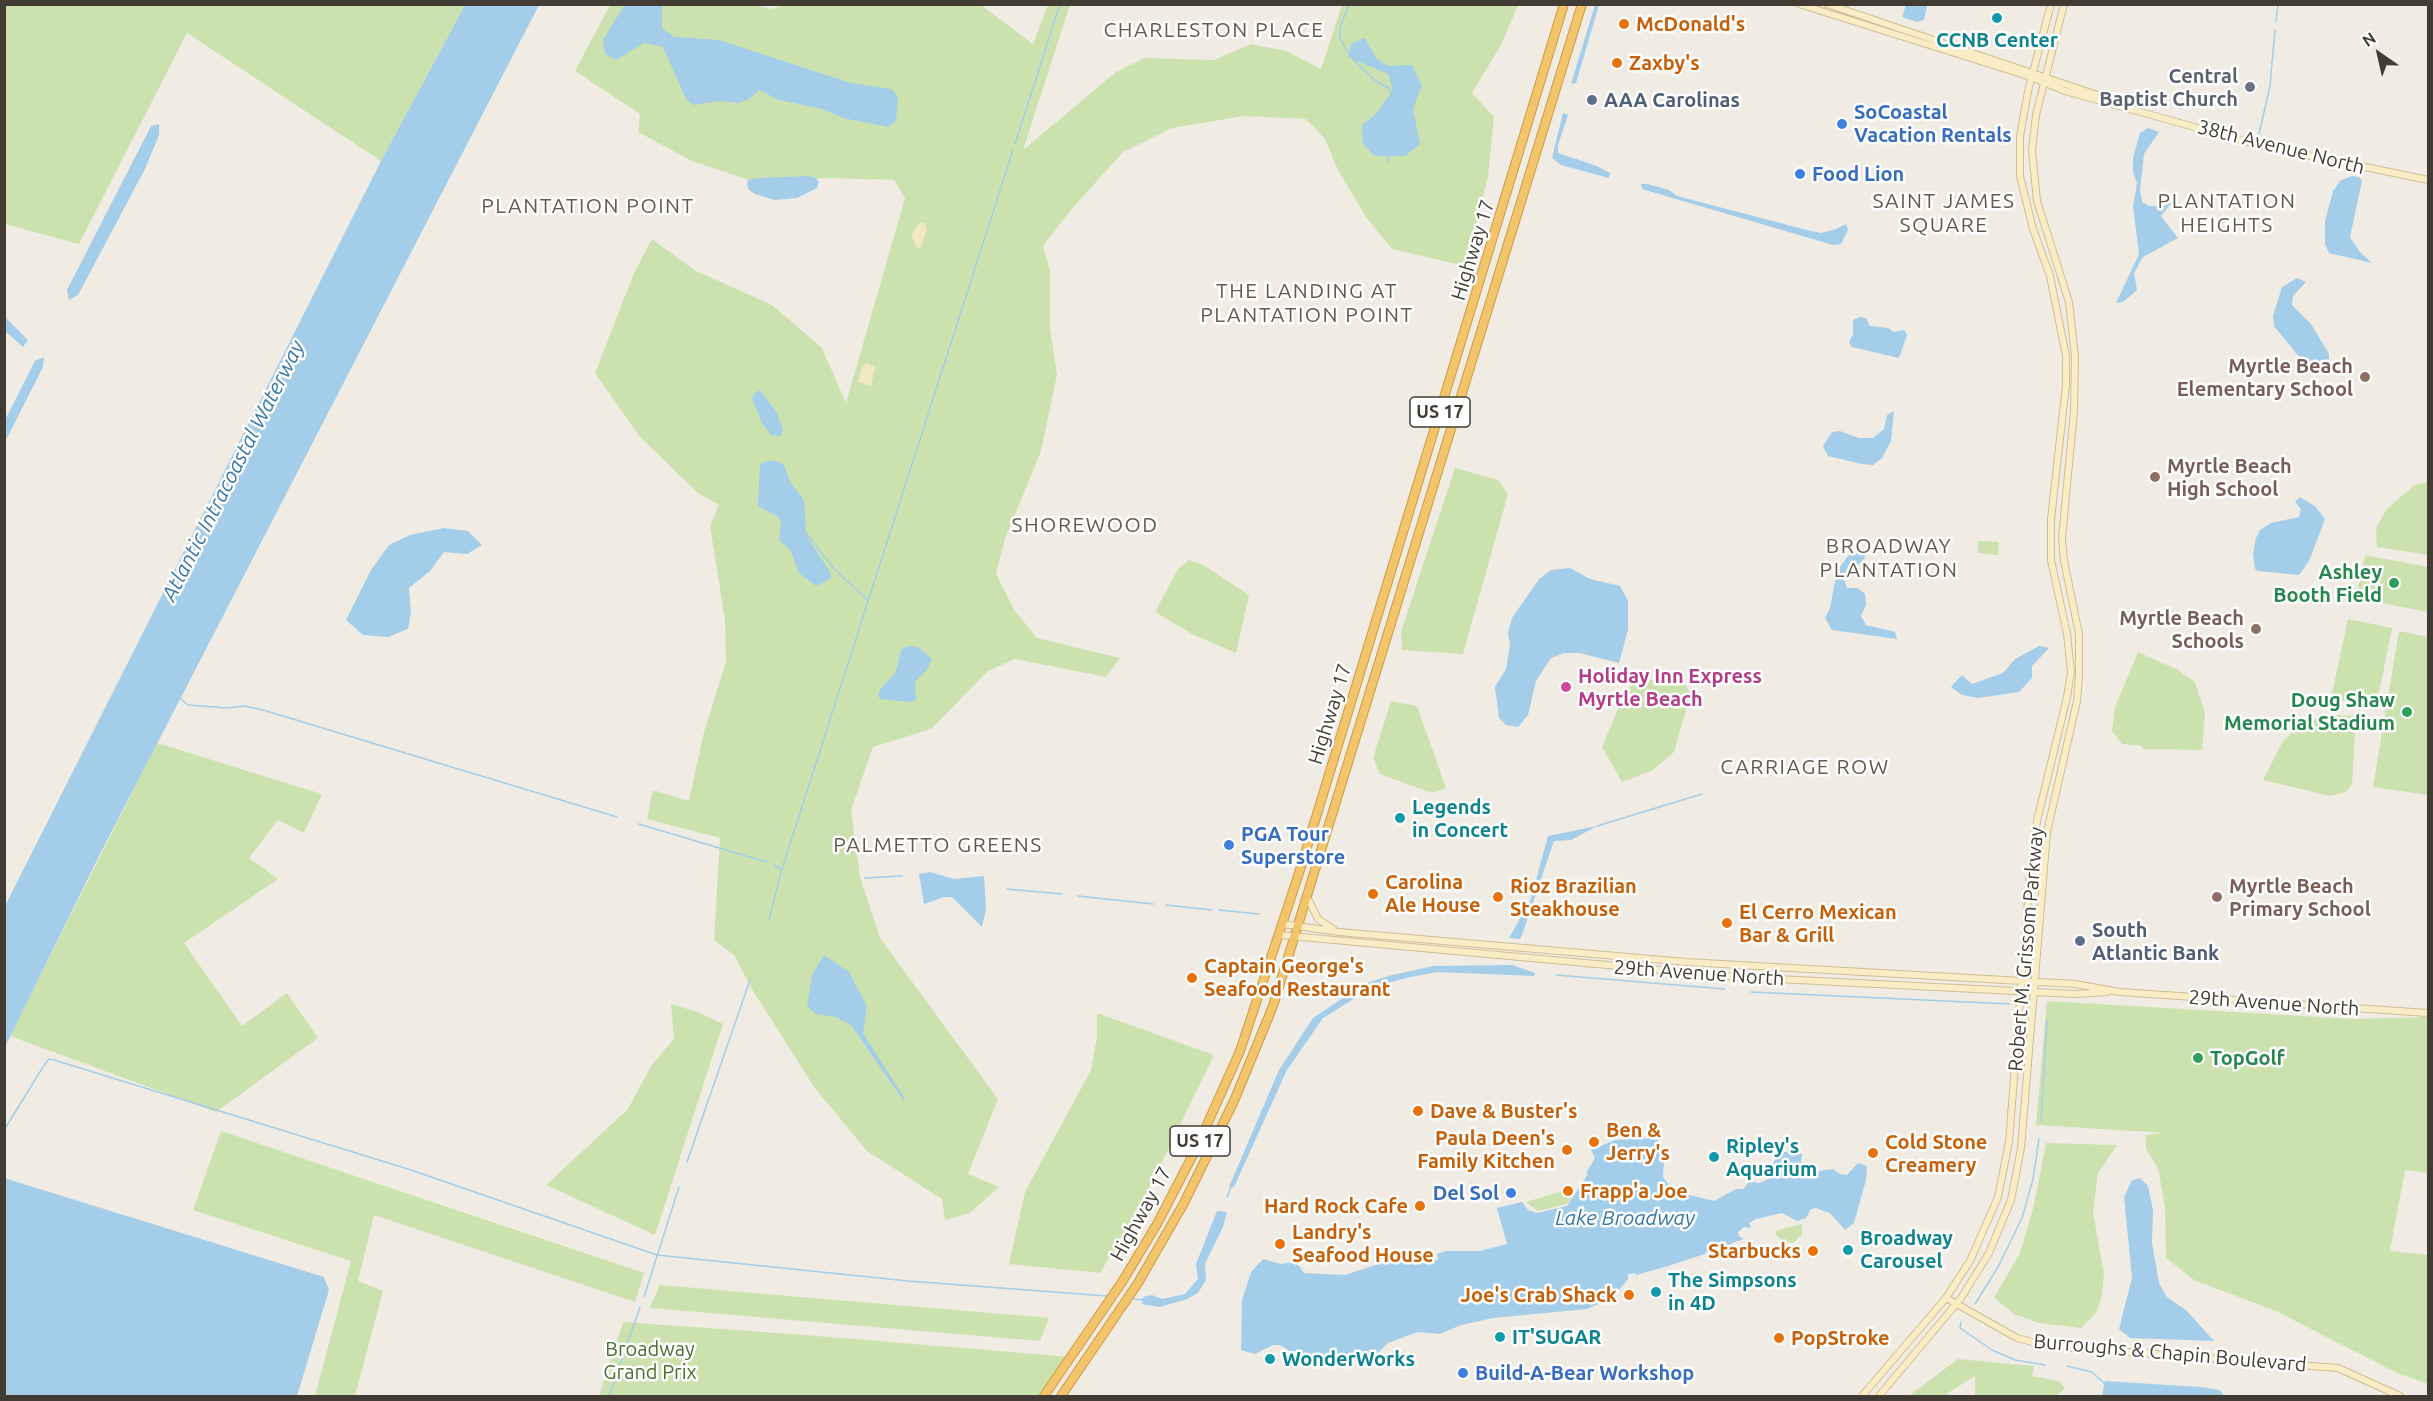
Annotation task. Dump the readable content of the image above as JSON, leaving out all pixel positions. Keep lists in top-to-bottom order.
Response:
{
  "streets": {
    "highway": ["Highway 17", "US 17"],
    "main road": [
      "38th Avenue North",
      "Robert M. Grissom Parkway",
      "29th Avenue North",
      "Burroughs & Chapin Boulevard"
    ]
  },
  "crossings": [
    ["38th Avenue North", "Robert M. Grissom Parkway"],
    ["Highway 17", "29th Avenue North"],
    ["Robert M. Grissom Parkway", "29th Avenue North"],
    ["Robert M. Grissom Parkway", "Burroughs & Chapin Boulevard"]
  ],
  "districts": [
    "CHARLESTON PLACE",
    "SAINT JAMES SQUARE",
    "PLANTATION HEIGHTS",
    "PLANTATION POINT",
    "THE LANDING AT PLANTATION POINT",
    "SHOREWOOD",
    "BROADWAY PLANTATION",
    "CARRIAGE ROW",
    "PALMETTO GREENS"
  ],
  "water": ["Atlantic Intracoastal Waterway", "Lake Broadway"],
  "parks": ["Broadway Grand Prix"],
  "places": [
    "CCNB Center",
    "McDonald's",
    "Zaxby's",
    "Central Baptist Church",
    "AAA Carolinas",
    "SoCoastal Vacation Rentals",
    "Food Lion",
    "Myrtle Beach Elementary School",
    "Myrtle Beach High School",
    "Ashley Booth Field",
    "Myrtle Beach Schools",
    "Holiday Inn Express Myrtle Beach",
    "Doug Shaw Memorial Stadium",
    "Legends in Concert",
    "PGA Tour Superstore",
    "Carolina Ale House",
    "Rioz Brazilian Steakhouse",
    "Myrtle Beach Primary School",
    "El Cerro Mexican Bar & Grill",
    "South Atlantic Bank",
    "Captain George's Seafood Restaurant",
    "TopGolf",
    "Dave & Buster's",
    "Ben & Jerry's",
    "Paula Deen's Family Kitchen",
    "Cold Stone Creamery",
    "Ripley's Aquarium",
    "Frapp'a Joe",
    "Del Sol",
    "Hard Rock Cafe",
    "Landry's Seafood House",
    "Broadway Carousel",
    "Starbucks",
    "The Simpsons in 4D",
    "Joe's Crab Shack",
    "IT'SUGAR",
    "PopStroke",
    "WonderWorks",
    "Build-A-Bear Workshop"
  ],
  "north": "top left"
}
